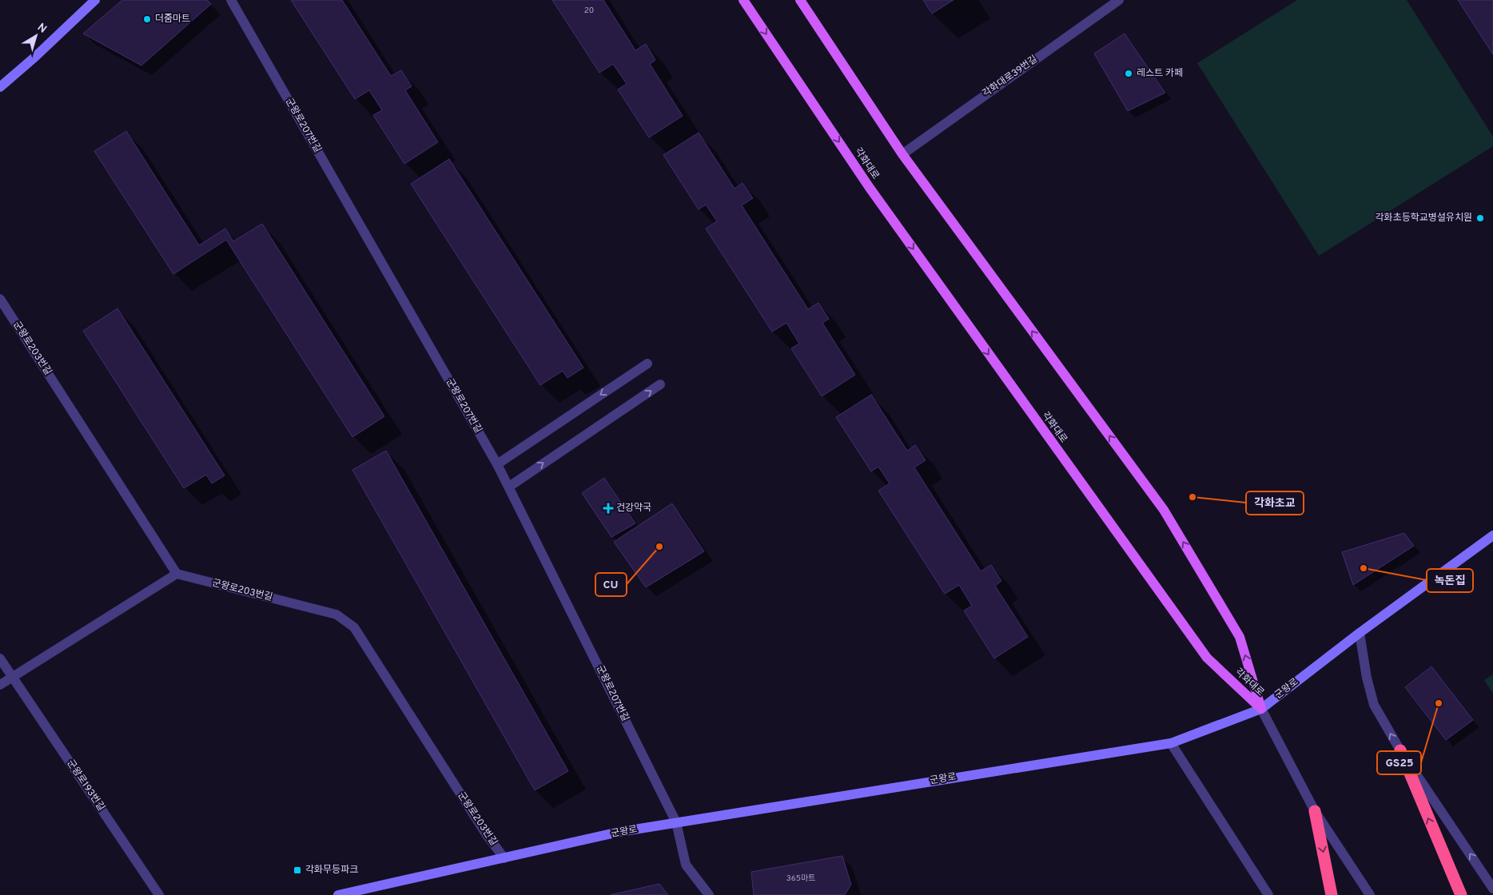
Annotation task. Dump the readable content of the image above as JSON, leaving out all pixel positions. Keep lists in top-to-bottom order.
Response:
{
  "streets": {
    "main road": ["각화대로", "군왕로"],
    "street": [
      "각화대로39번길",
      "군왕로207번길",
      "군왕로203번길",
      "군왕로193번길"
    ]
  },
  "crossings": [
    ["각화대로39번길", "각화대로"],
    ["군왕로207번길", "군왕로"],
    ["각화대로", "군왕로"],
    ["군왕로203번길", "군왕로"]
  ],
  "places": {
    "other": [
      "더줌마트",
      "레스트 카페",
      "각화초등학교병설유치원",
      "각화초교",
      "CU",
      "녹돈집",
      "GS25"
    ],
    "health": ["건강약국"],
    "transit": ["각화무등파크"]
  },
  "house_numbers": ["20", "365마트"],
  "north": "top right"
}
